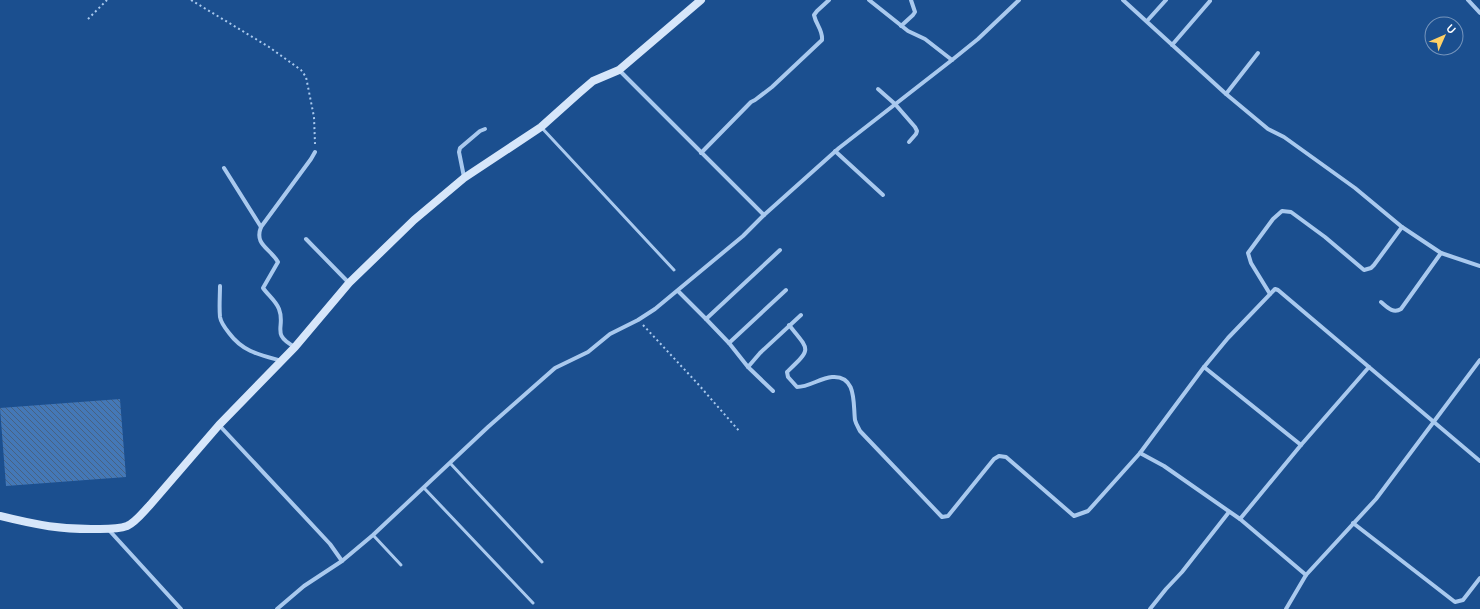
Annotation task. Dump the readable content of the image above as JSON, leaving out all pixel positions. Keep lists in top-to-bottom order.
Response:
{
  "north": "top right"
}
